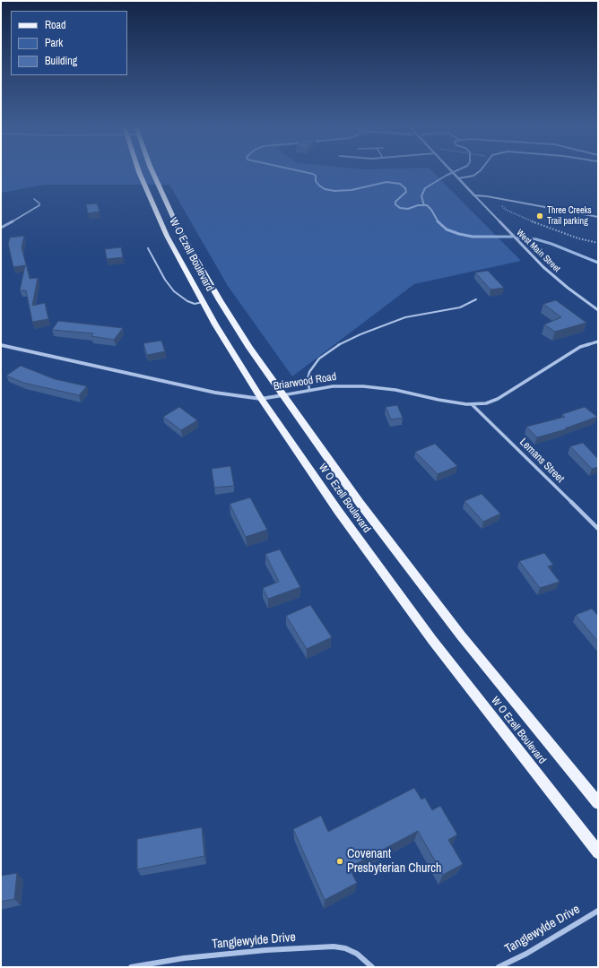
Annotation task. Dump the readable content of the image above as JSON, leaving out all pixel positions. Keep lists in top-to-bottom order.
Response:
{
  "streets": {
    "main road": ["W O Ezell Boulevard"],
    "street": [
      "West Main Street",
      "Briarwood Road",
      "Lemans Street",
      "Tanglewylde Drive"
    ]
  },
  "crossings": [
    ["W O Ezell Boulevard", "Briarwood Road"],
    ["Briarwood Road", "Lemans Street"]
  ],
  "places": ["Three Creeks Trail parking", "Covenant Presbyterian Church"],
  "legend": ["Road", "Park", "Building"]
}
